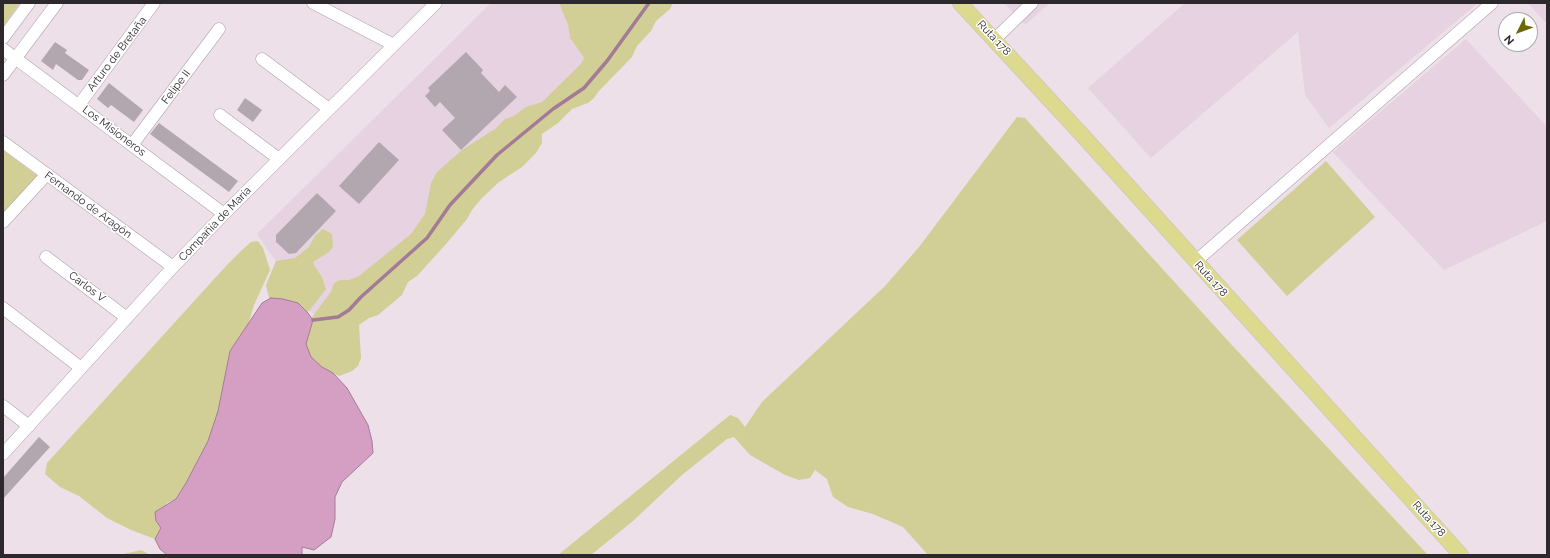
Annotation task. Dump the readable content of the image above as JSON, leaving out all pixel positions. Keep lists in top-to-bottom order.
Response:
{
  "streets": {
    "main road": ["Ruta 178"],
    "street": [
      "Arturo de Bretaña",
      "Felipe II",
      "Los Misioneros",
      "Fernando de Aragón",
      "Compañía de María",
      "Carlos V"
    ]
  },
  "crossings": [
    ["Arturo de Bretaña", "Los Misioneros"],
    ["Felipe II", "Los Misioneros"],
    ["Los Misioneros", "Compañía de María"],
    ["Fernando de Aragón", "Compañía de María"],
    ["Compañía de María", "Carlos V"]
  ],
  "north": "bottom left"
}
